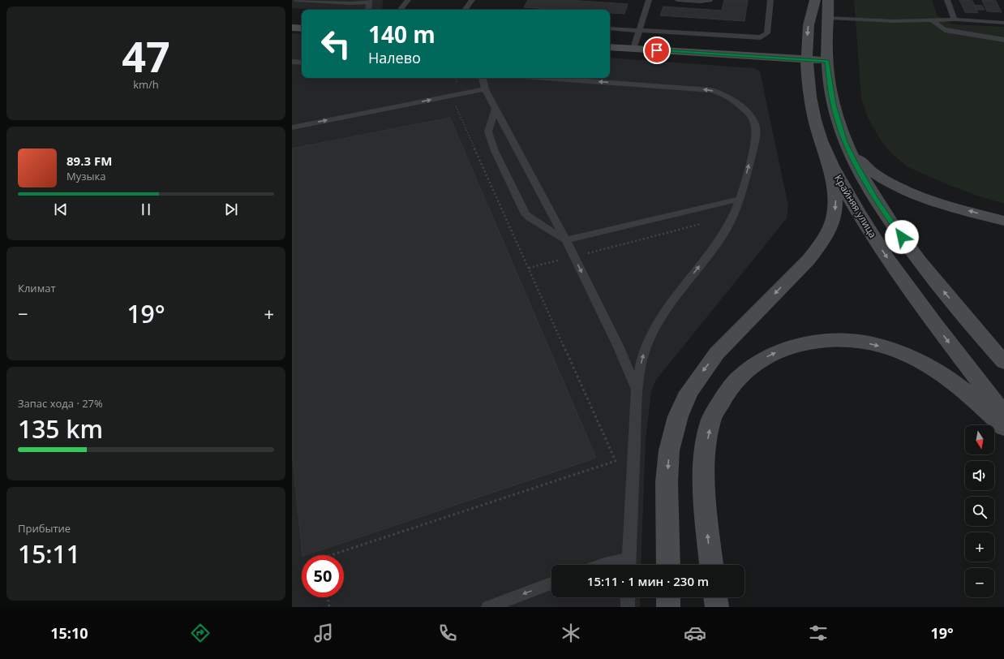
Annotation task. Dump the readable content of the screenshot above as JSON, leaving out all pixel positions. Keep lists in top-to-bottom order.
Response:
{
  "streets": {
    "main road": ["Крайняя улица"]
  },
  "north": "bottom",
  "page": {
    "tile": [
      ["47", "km/h"],
      "Климат",
      ["Запас хода · 27%", "135 km"],
      ["Прибытие", "15:11"]
    ],
    "turn": ["140 m", "Налево"],
    "song": ["89.3 FM", "Музыка"],
    "heat": ["−", "19°", "+"],
    "map_buttons": ["+", "−"],
    "limit": "50",
    "trip": "15:11 · 1 мин · 230 m",
    "tabs": ["15:10", "19°"]
  }
}
